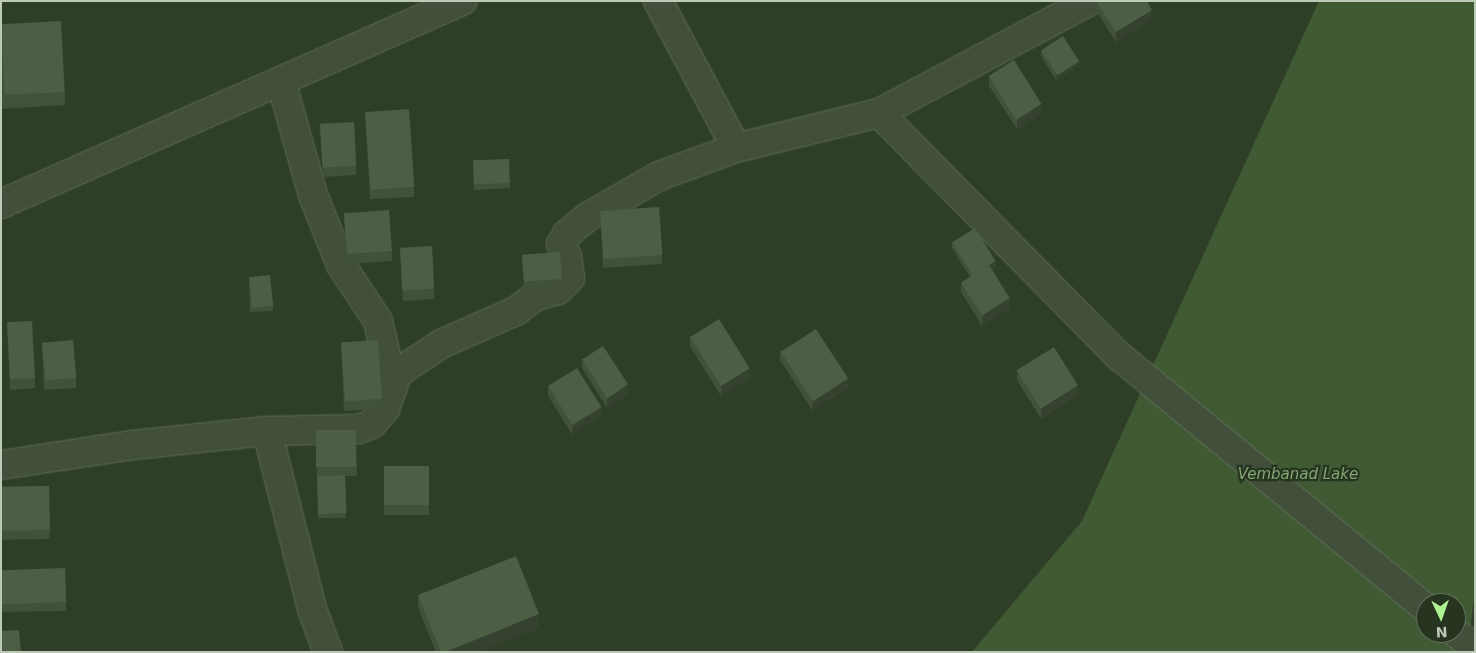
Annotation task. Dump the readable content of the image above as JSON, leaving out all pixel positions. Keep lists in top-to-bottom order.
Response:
{
  "water": ["Vembanad Lake"],
  "north": "bottom"
}
